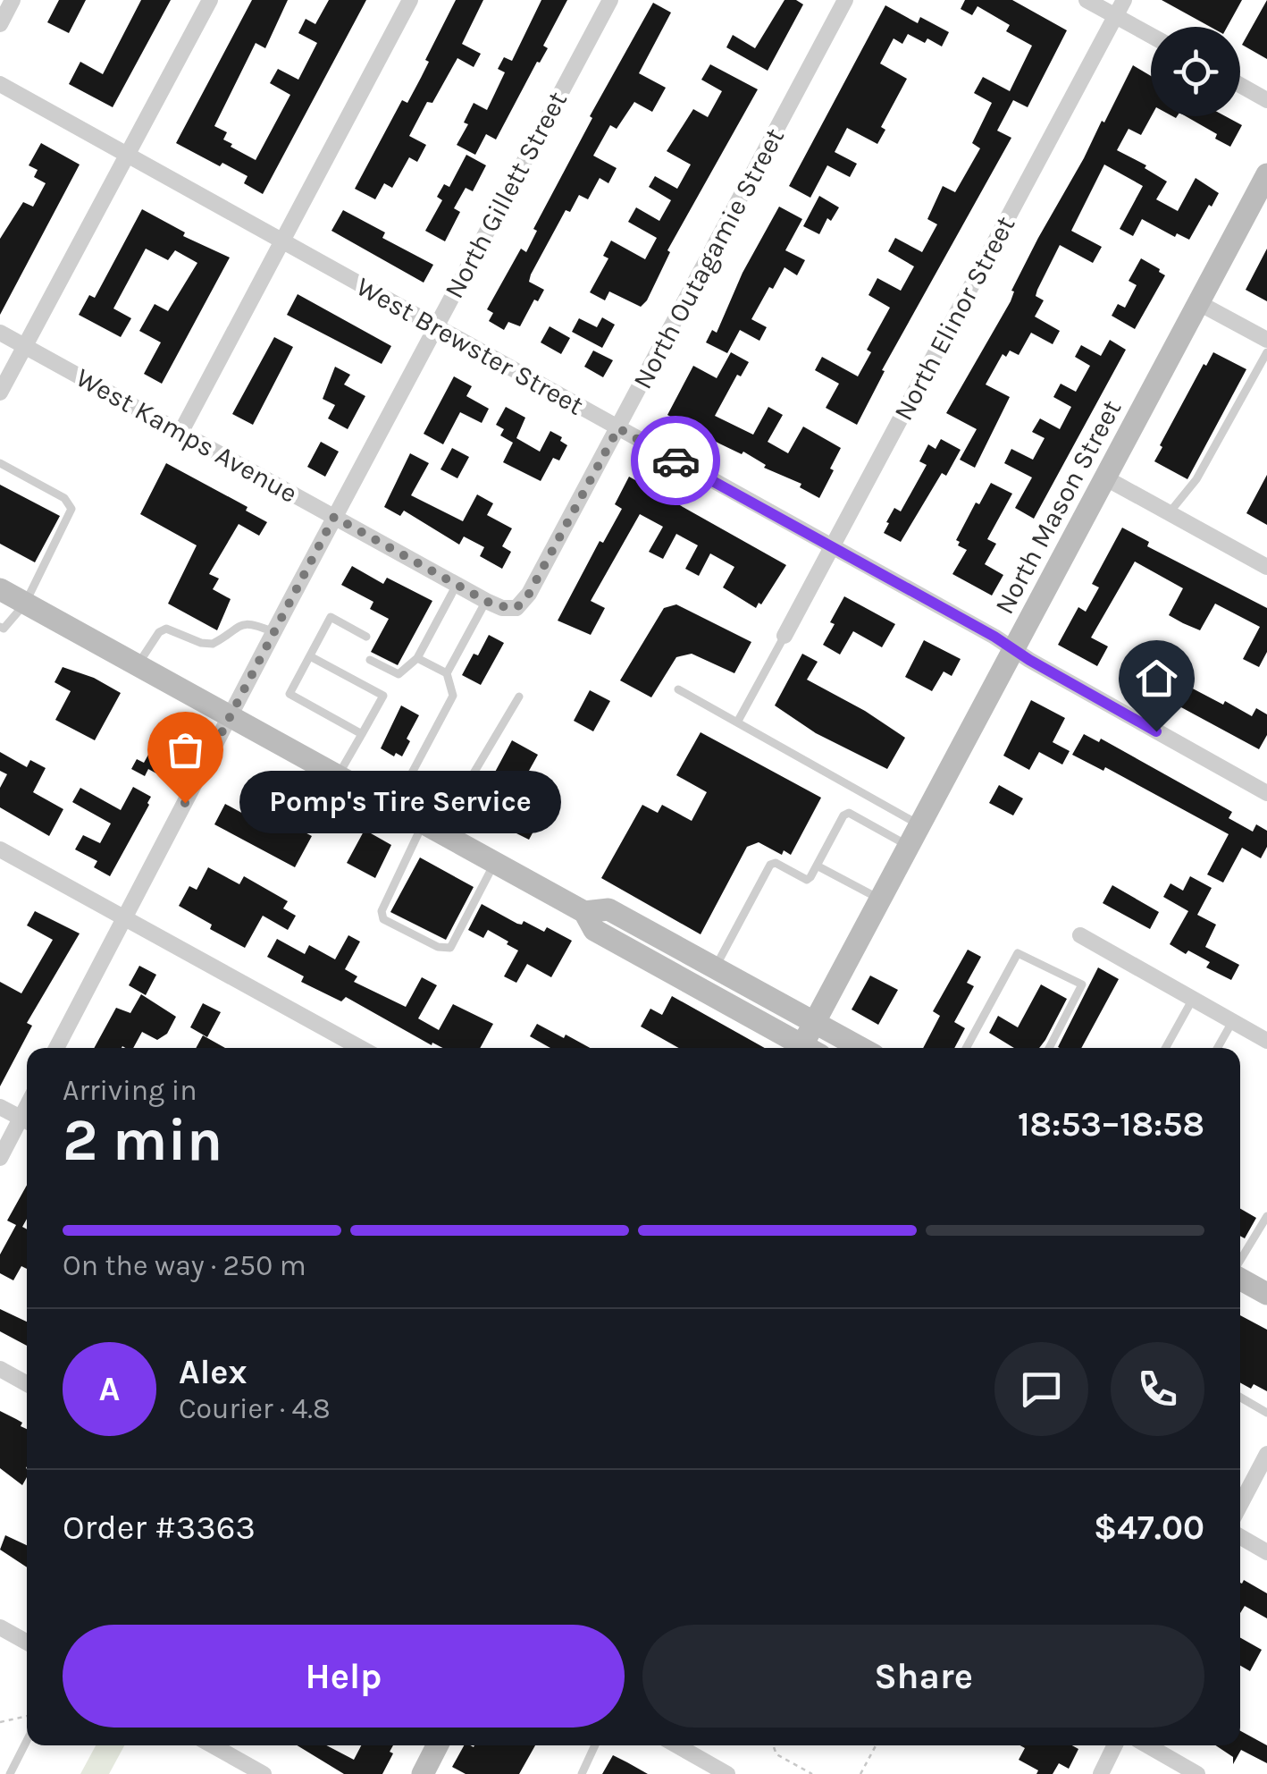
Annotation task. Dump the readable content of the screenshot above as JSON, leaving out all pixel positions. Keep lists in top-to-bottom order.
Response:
{
  "streets": {
    "main road": ["North Mason Street"],
    "street": [
      "North Gillett Street",
      "North Outagamie Street",
      "North Elinor Street",
      "West Brewster Street",
      "West Kamps Avenue"
    ]
  },
  "crossings": [
    ["North Gillett Street", "West Brewster Street"],
    ["North Gillett Street", "West Kamps Avenue"],
    ["North Outagamie Street", "West Brewster Street"],
    ["North Outagamie Street", "West Kamps Avenue"],
    ["North Elinor Street", "West Brewster Street"],
    ["West Brewster Street", "North Mason Street"]
  ],
  "places": ["Pomp's Tire Service"],
  "page": {
    "bubble": "Pomp's Tire Service",
    "heading": ["2 min", "Arriving in", "18:53–18:58"],
    "panel": [
      "Alex",
      "Courier · 4.8",
      "Order #3363",
      "$47.00"
    ],
    "bar": "On the way · 250 m",
    "round": "A",
    "buttons": ["Help", "Share"]
  }
}
